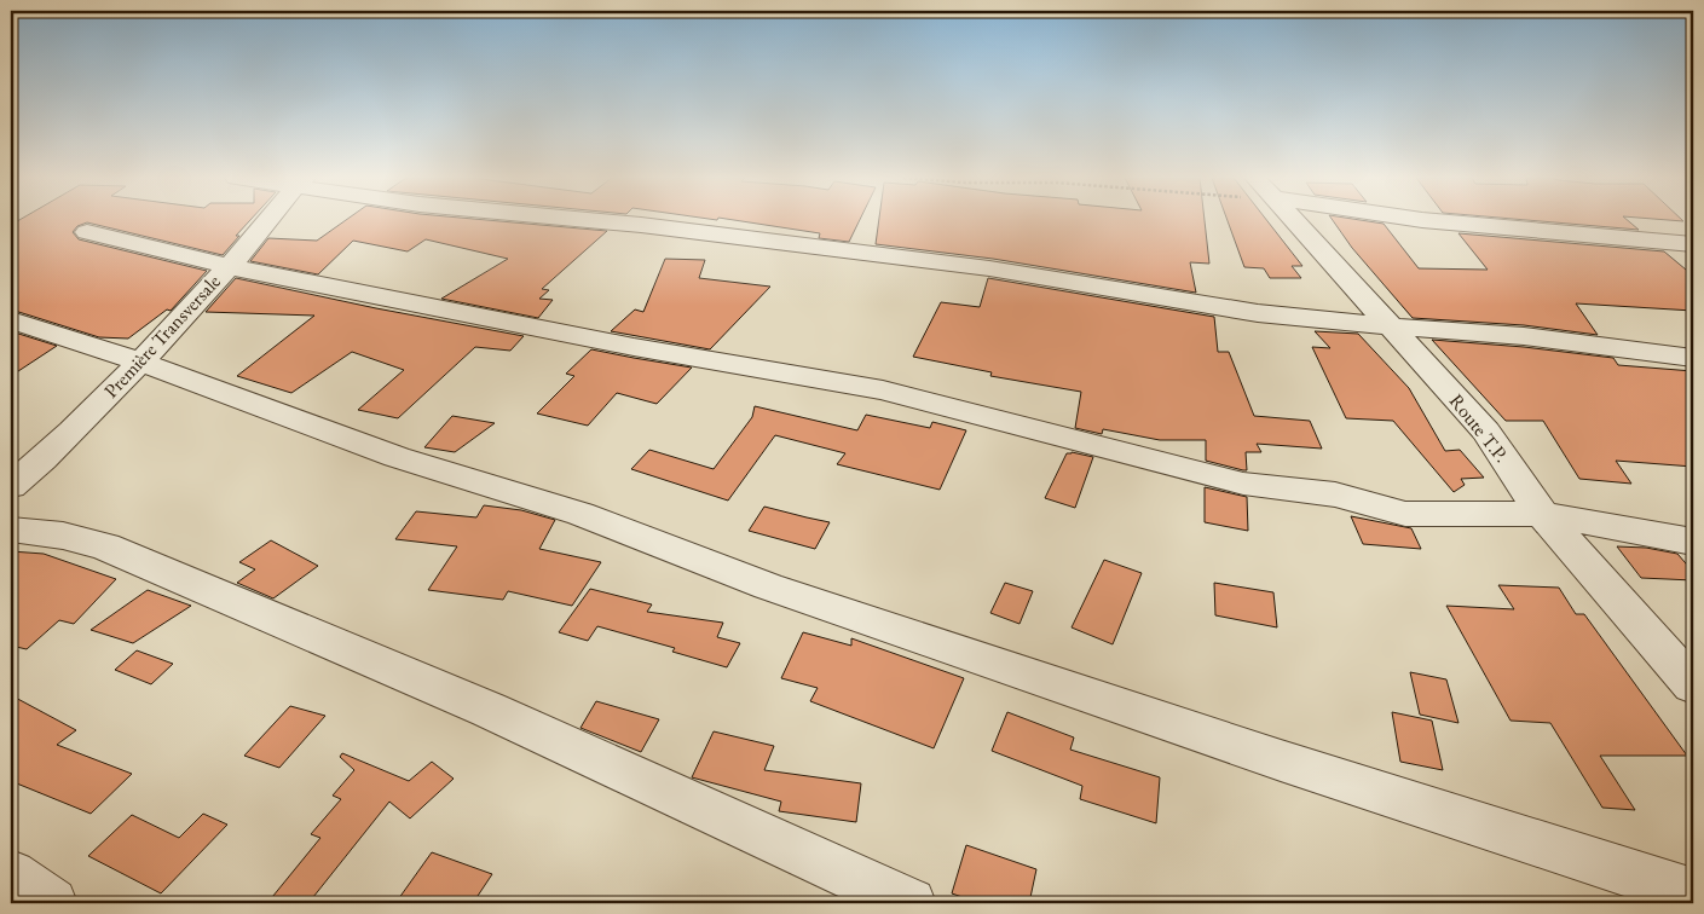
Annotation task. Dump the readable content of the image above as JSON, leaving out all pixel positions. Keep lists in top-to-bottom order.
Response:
{
  "streets": {
    "street": ["Première Transversale", "Route T.P."]
  }
}
